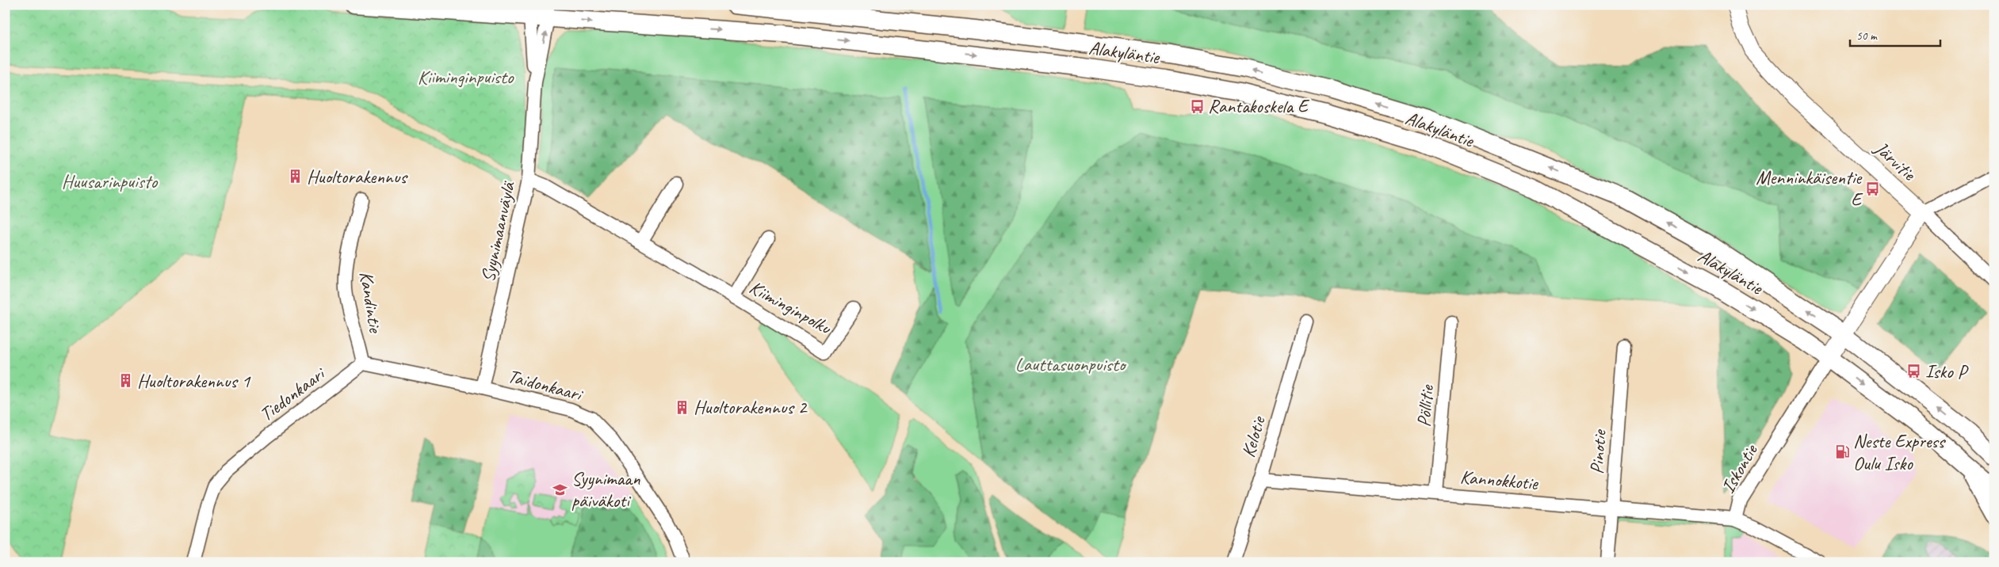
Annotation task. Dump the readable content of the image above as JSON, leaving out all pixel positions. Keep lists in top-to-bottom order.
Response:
{
  "streets": {
    "main road": ["Alakyläntie"],
    "street": [
      "Järvitie",
      "Syynimaanväylä",
      "Kandintie",
      "Kiiminginpolku",
      "Taidonkaari",
      "Tiedonkaari",
      "Pöllitie",
      "Kelotie",
      "Pinotie",
      "Iskontie",
      "Kannokkotie"
    ]
  },
  "crossings": [
    ["Alakyläntie", "Syynimaanväylä"],
    ["Alakyläntie", "Iskontie"],
    ["Syynimaanväylä", "Kiiminginpolku"],
    ["Syynimaanväylä", "Taidonkaari"],
    ["Kandintie", "Tiedonkaari"],
    ["Pöllitie", "Kannokkotie"],
    ["Kelotie", "Kannokkotie"],
    ["Pinotie", "Kannokkotie"],
    ["Iskontie", "Kannokkotie"]
  ],
  "parks": ["Kiiminginpuisto", "Huusarinpuisto", "Lauttasuonpuisto"],
  "places": {
    "bus stop": ["Rantakoskela E", "Menninkäisentie E", "Isko P"],
    "building": ["Huoltorakennus", "Huoltorakennus 1", "Huoltorakennus 2"],
    "fuel station": ["Neste Express Oulu Isko"],
    "school or university": ["Syynimaan päiväkoti"]
  },
  "scale_bar": "50 m"
}
